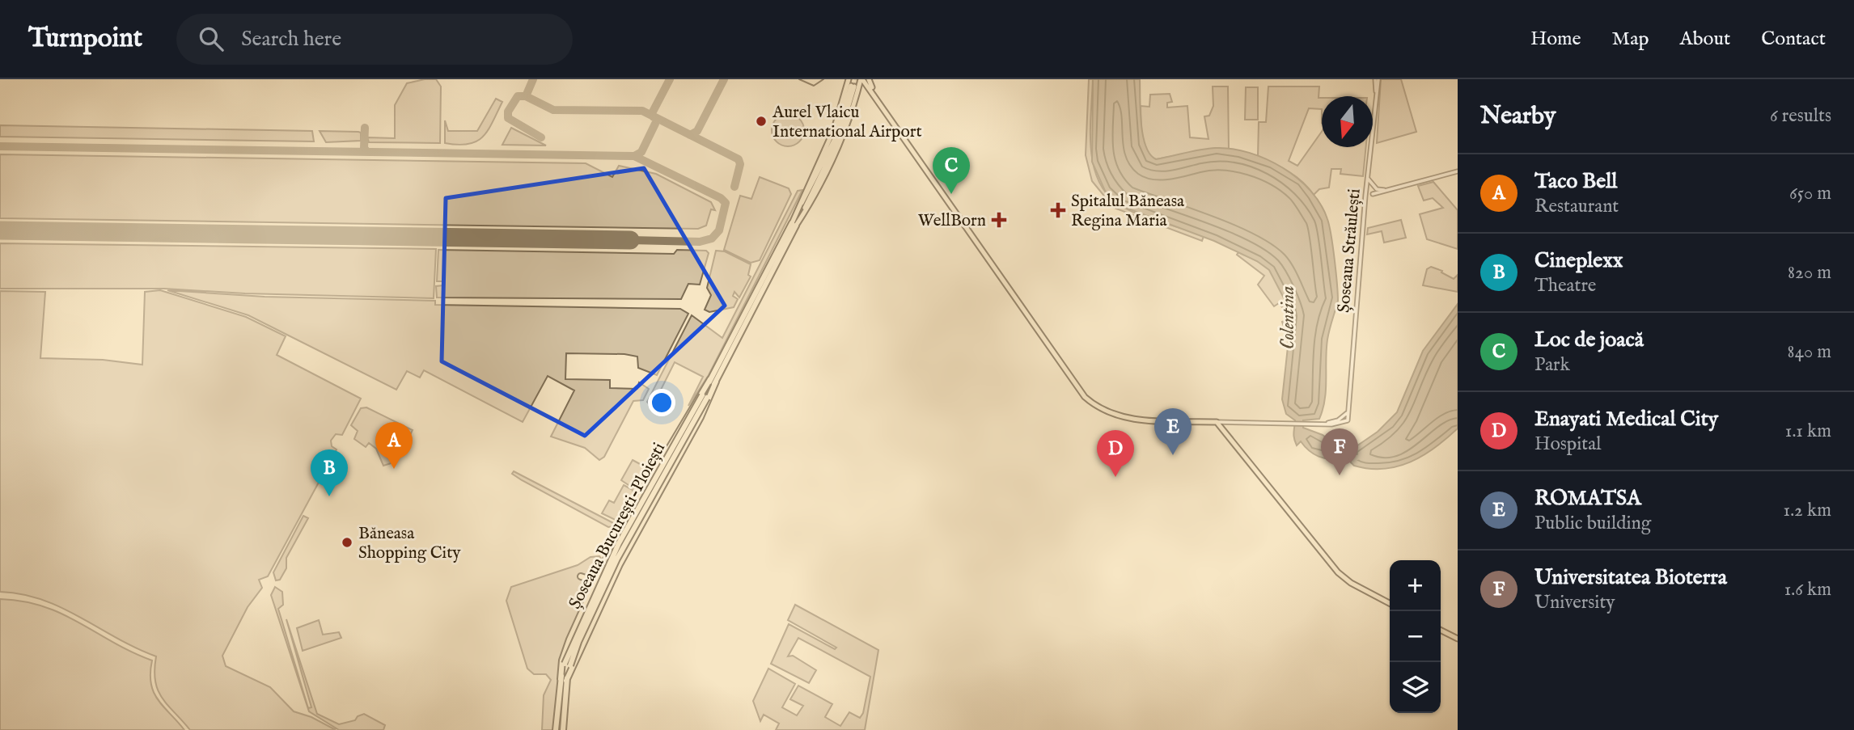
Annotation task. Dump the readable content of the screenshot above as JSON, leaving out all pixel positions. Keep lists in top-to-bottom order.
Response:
{
  "streets": {
    "highway": ["Șoseaua București-Ploiești"],
    "street": ["Șoseaua Străulești"]
  },
  "water": ["Colentina"],
  "places": {
    "other": ["Aurel Vlaicu International Airport", "Băneasa Shopping City"],
    "health": ["Spitalul Băneasa Regina Maria", "WellBorn"]
  },
  "north": "bottom",
  "page": {
    "header": "Turnpoint",
    "search": "Search here",
    "nav": [
      "Home",
      "Map",
      "About",
      "Contact"
    ],
    "heading": ["Nearby", "6 results"],
    "pins": [
      "C",
      "E",
      "A",
      "F",
      "D",
      "B"
    ],
    "list": [
      {
        "mark": "A",
        "name": "Taco Bell",
        "note": "Restaurant",
        "value": "650 m"
      },
      {
        "mark": "B",
        "name": "Cineplexx",
        "note": "Theatre",
        "value": "820 m"
      },
      {
        "mark": "C",
        "name": "Loc de joacă",
        "note": "Park",
        "value": "840 m"
      },
      {
        "mark": "D",
        "name": "Enayati Medical City",
        "note": "Hospital",
        "value": "1.1 km"
      },
      {
        "mark": "E",
        "name": "ROMATSA",
        "note": "Public building",
        "value": "1.2 km"
      },
      {
        "mark": "F",
        "name": "Universitatea Bioterra",
        "note": "University",
        "value": "1.6 km"
      }
    ],
    "map_buttons": ["+", "−"]
  }
}
